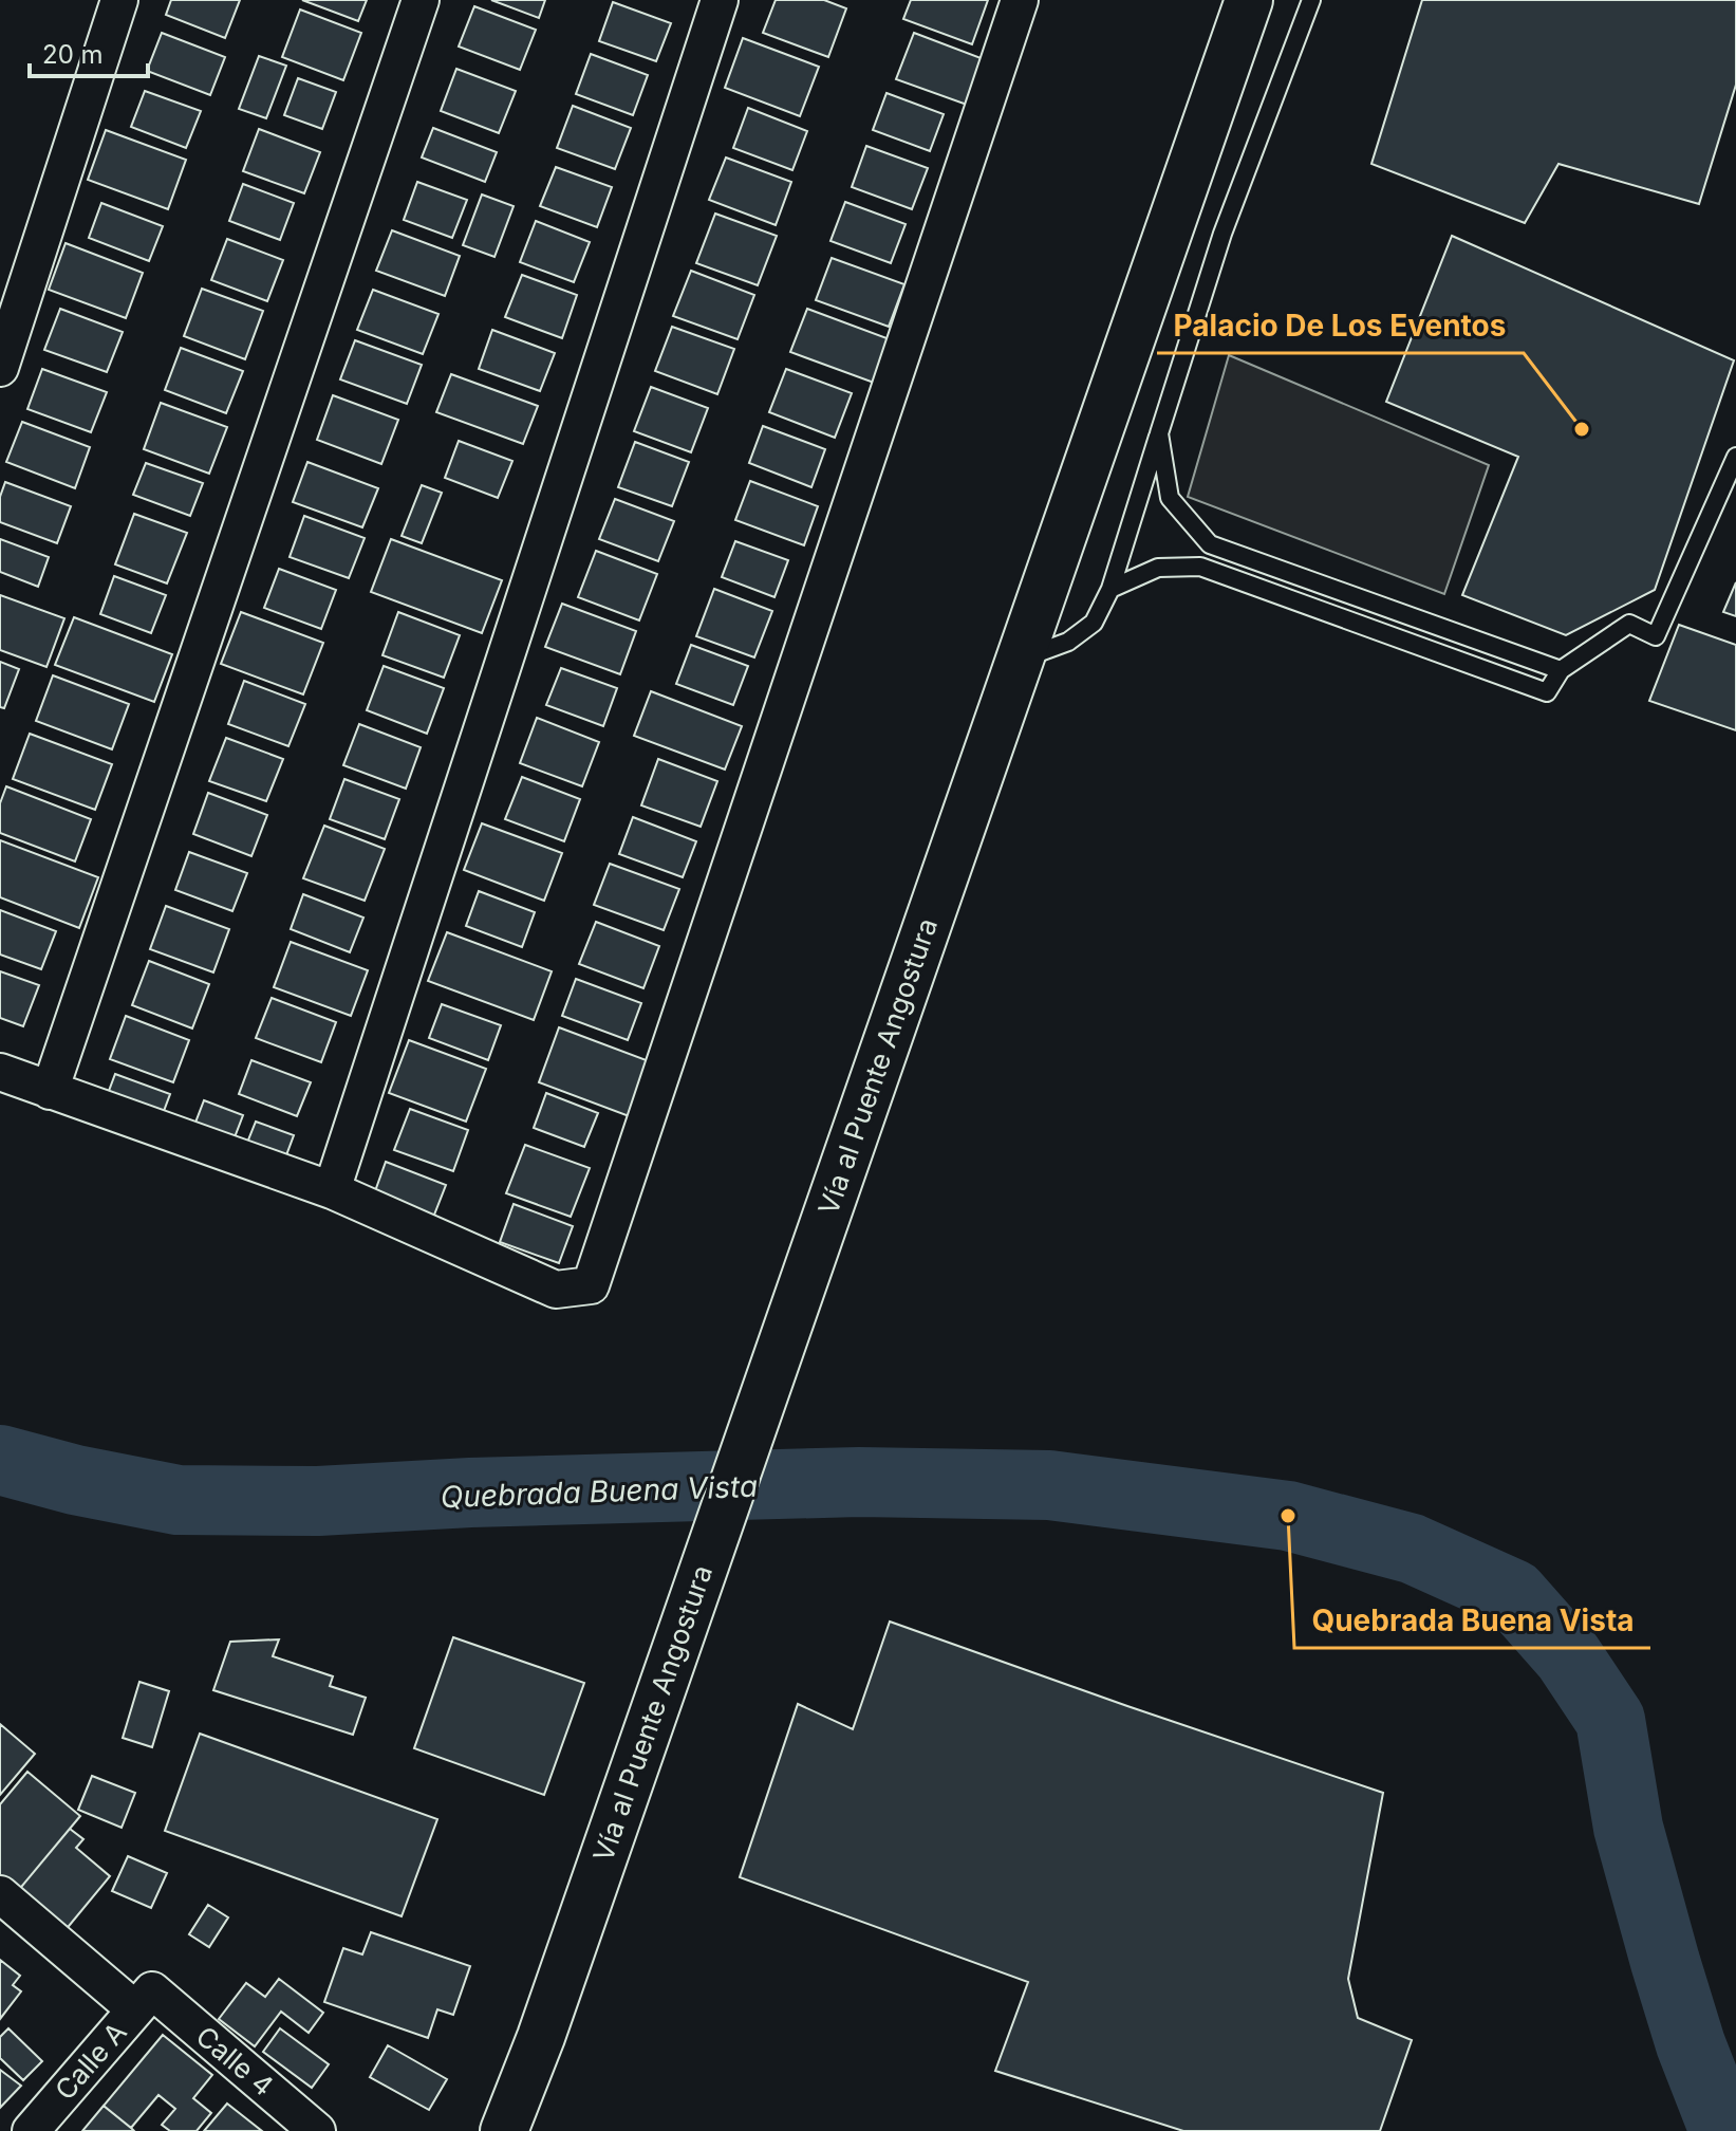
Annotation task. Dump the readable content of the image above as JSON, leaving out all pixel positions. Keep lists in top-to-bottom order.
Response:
{
  "streets": {
    "main road": ["Vía al Puente Angostura"],
    "street": ["Calle A", "Calle 4"]
  },
  "crossings": [
    ["Calle A", "Calle 4"]
  ],
  "water": ["Quebrada Buena Vista"],
  "places": ["Palacio De Los Eventos", "Quebrada Buena Vista"],
  "scale_bar": "20 m"
}
